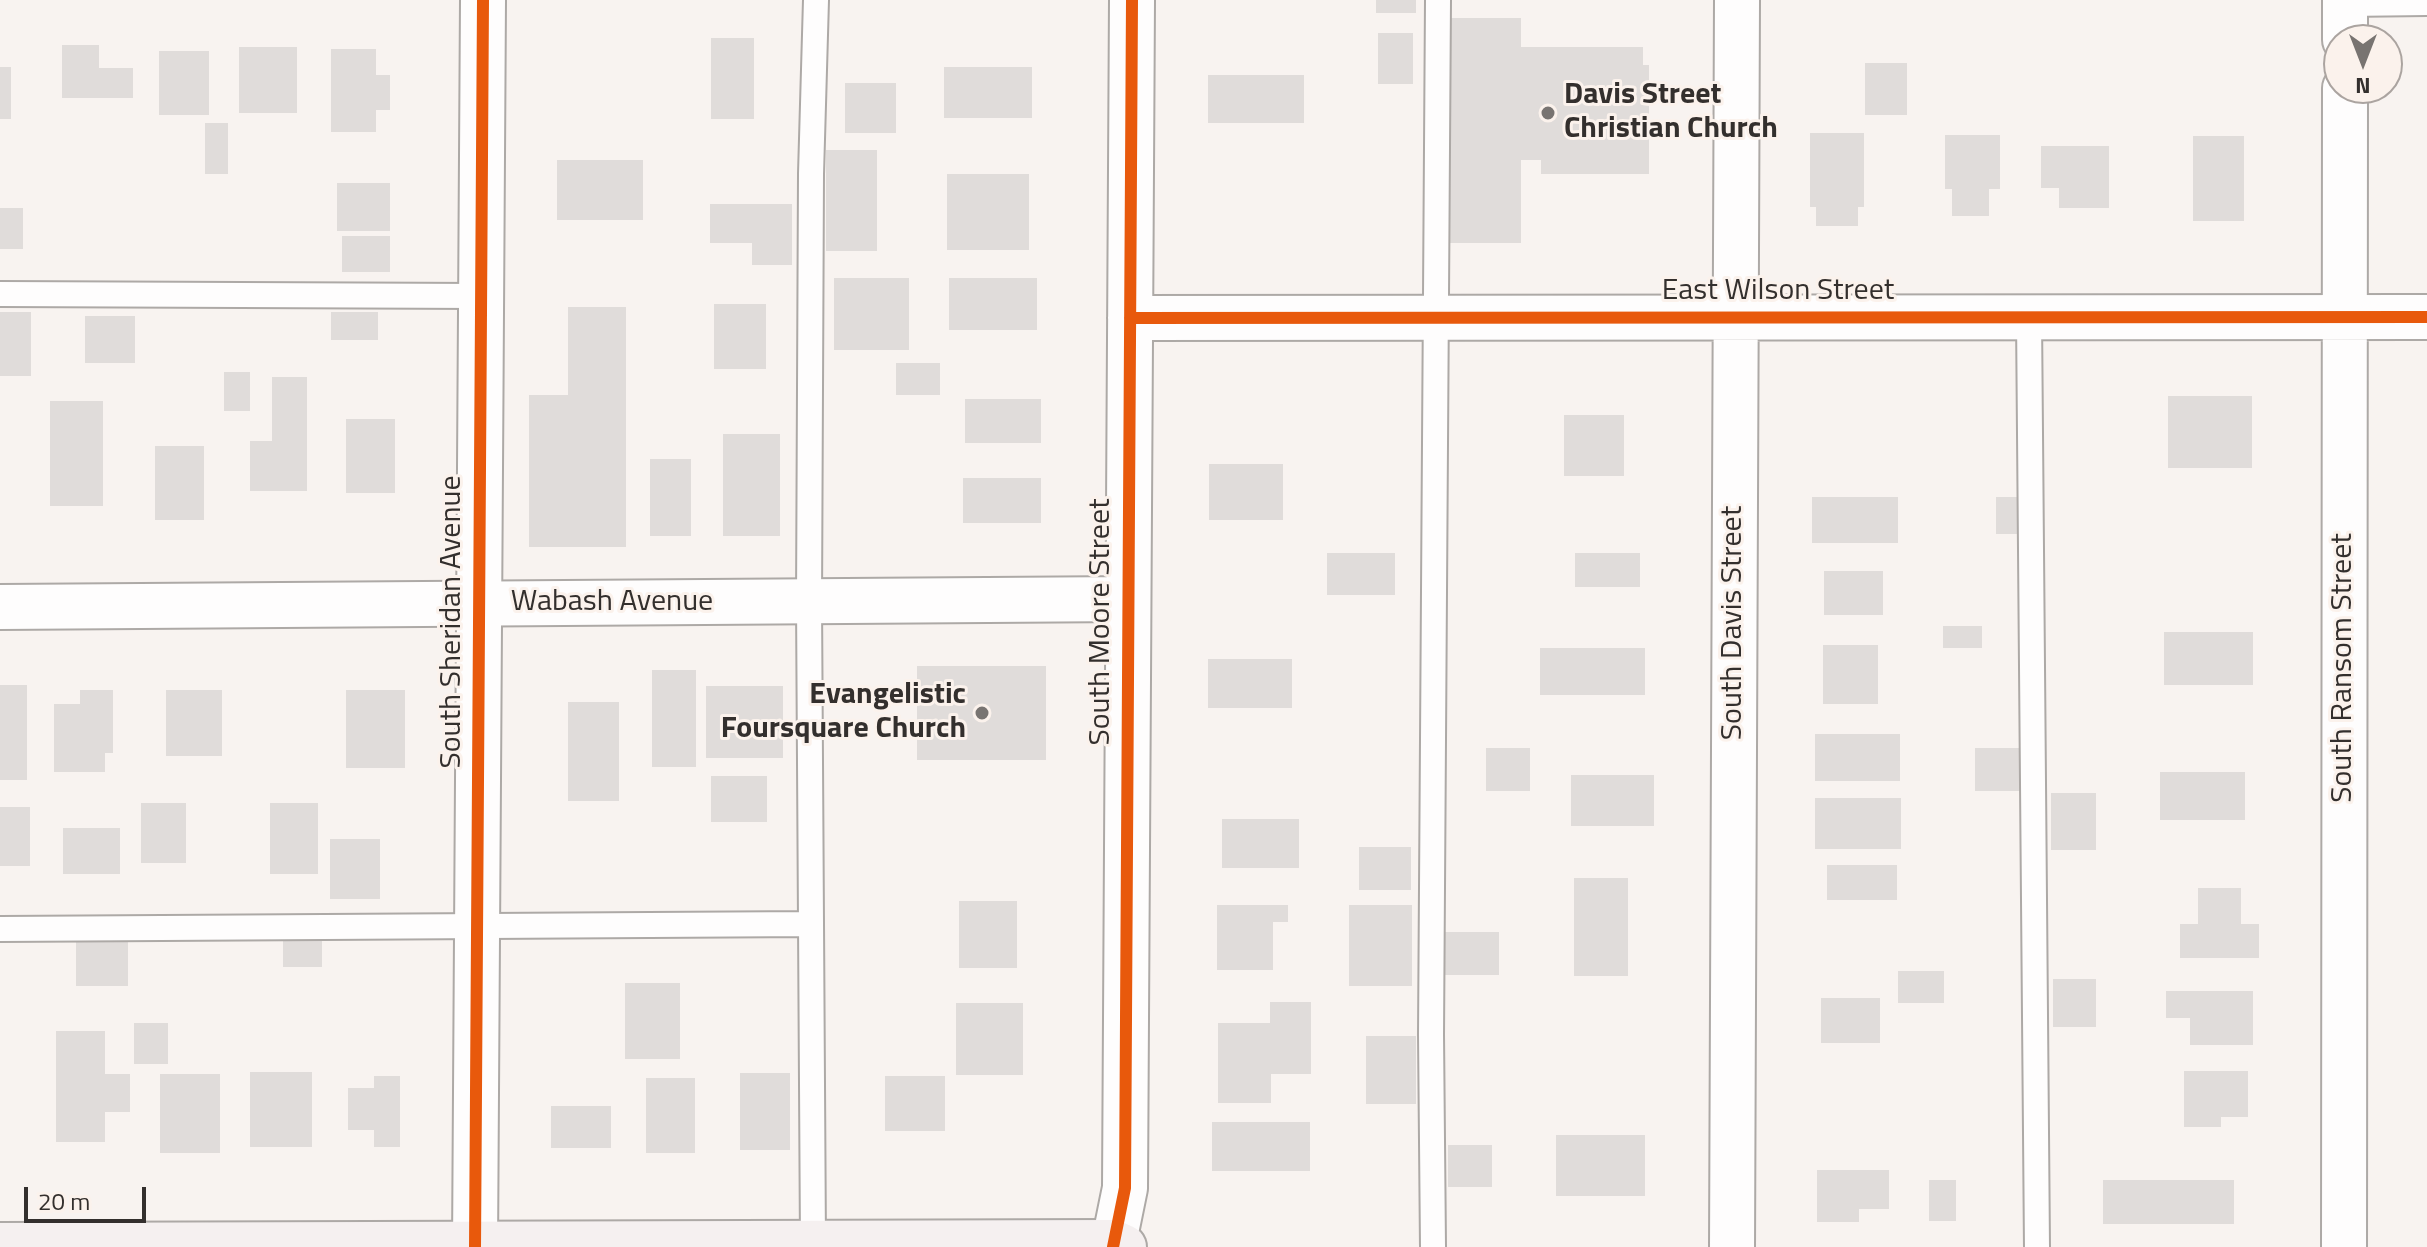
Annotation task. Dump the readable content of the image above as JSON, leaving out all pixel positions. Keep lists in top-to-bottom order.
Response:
{
  "streets": {
    "street": [
      "East Wilson Street",
      "Wabash Avenue",
      "South Sheridan Avenue",
      "South Moore Street",
      "South Davis Street",
      "South Ransom Street"
    ]
  },
  "crossings": [
    ["East Wilson Street", "South Moore Street"],
    ["East Wilson Street", "South Davis Street"],
    ["East Wilson Street", "South Ransom Street"],
    ["Wabash Avenue", "South Sheridan Avenue"],
    ["Wabash Avenue", "South Moore Street"]
  ],
  "places": ["Davis Street Christian Church", "Evangelistic Foursquare Church"],
  "scale_bar": "20 m",
  "north": "bottom"
}
